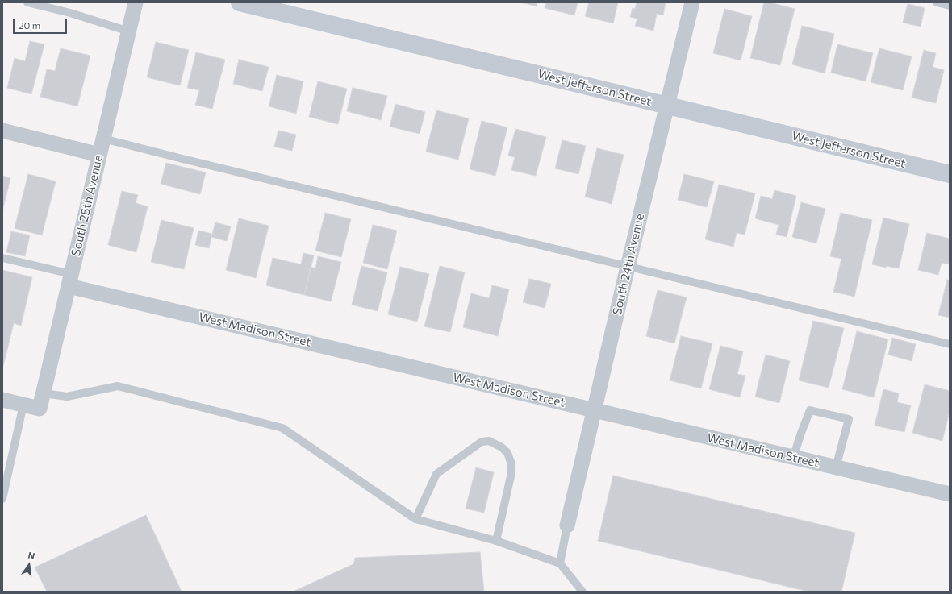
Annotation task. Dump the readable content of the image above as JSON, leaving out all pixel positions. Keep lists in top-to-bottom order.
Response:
{
  "streets": {
    "street": [
      "West Jefferson Street",
      "South 25th Avenue",
      "South 24th Avenue",
      "West Madison Street"
    ]
  },
  "crossings": [
    ["West Jefferson Street", "South 24th Avenue"],
    ["South 25th Avenue", "West Madison Street"],
    ["South 24th Avenue", "West Madison Street"]
  ],
  "scale_bar": "20 m",
  "north": "top"
}
